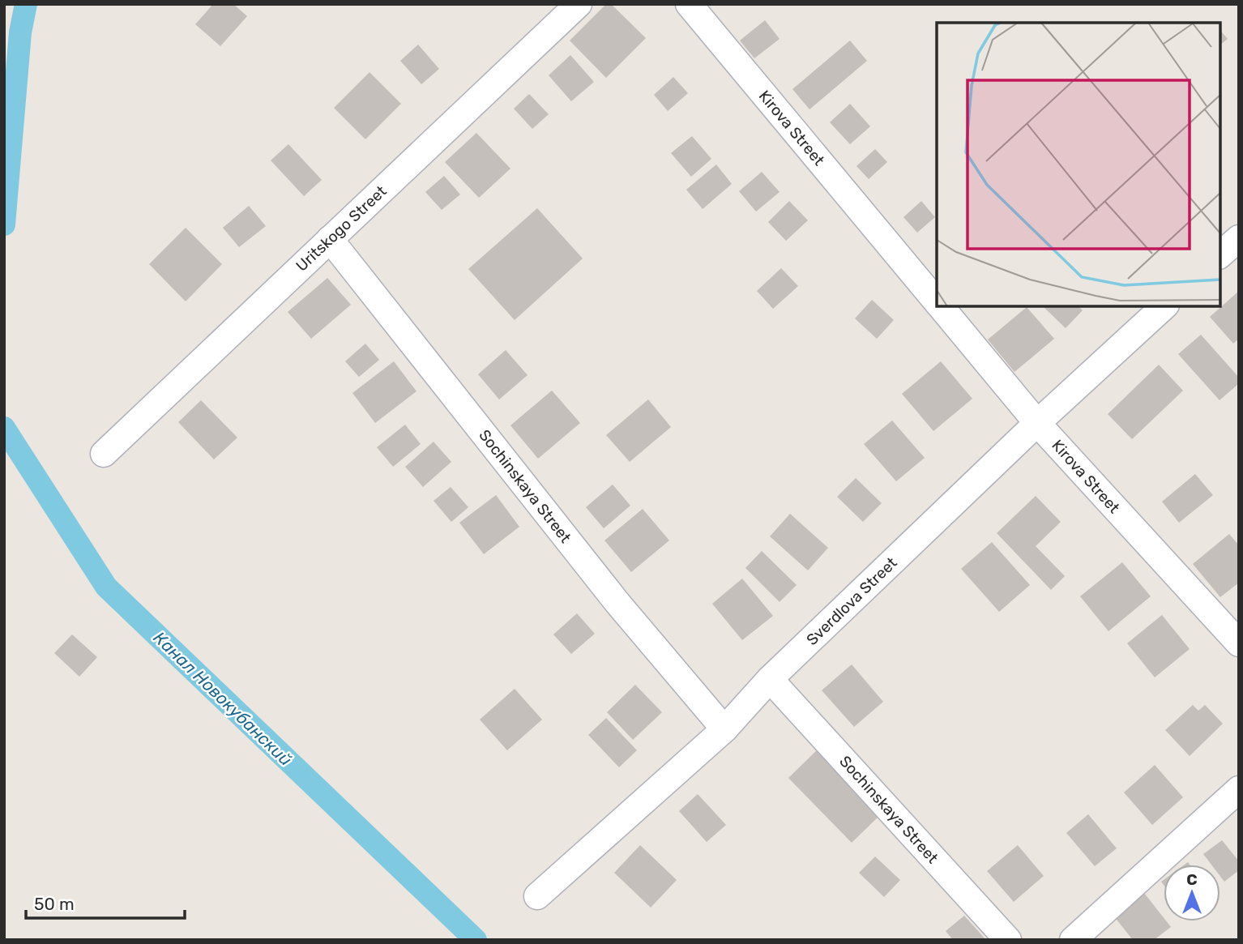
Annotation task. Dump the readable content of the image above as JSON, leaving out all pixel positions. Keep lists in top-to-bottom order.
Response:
{
  "streets": {
    "street": [
      "Kirova Street",
      "Uritskogo Street",
      "Sochinskaya Street",
      "Sverdlova Street"
    ]
  },
  "crossings": [
    ["Kirova Street", "Sverdlova Street"],
    ["Uritskogo Street", "Sochinskaya Street"],
    ["Sochinskaya Street", "Sverdlova Street"]
  ],
  "water": ["Канал Новокубанский"],
  "scale_bar": "50 m",
  "north": "top"
}
